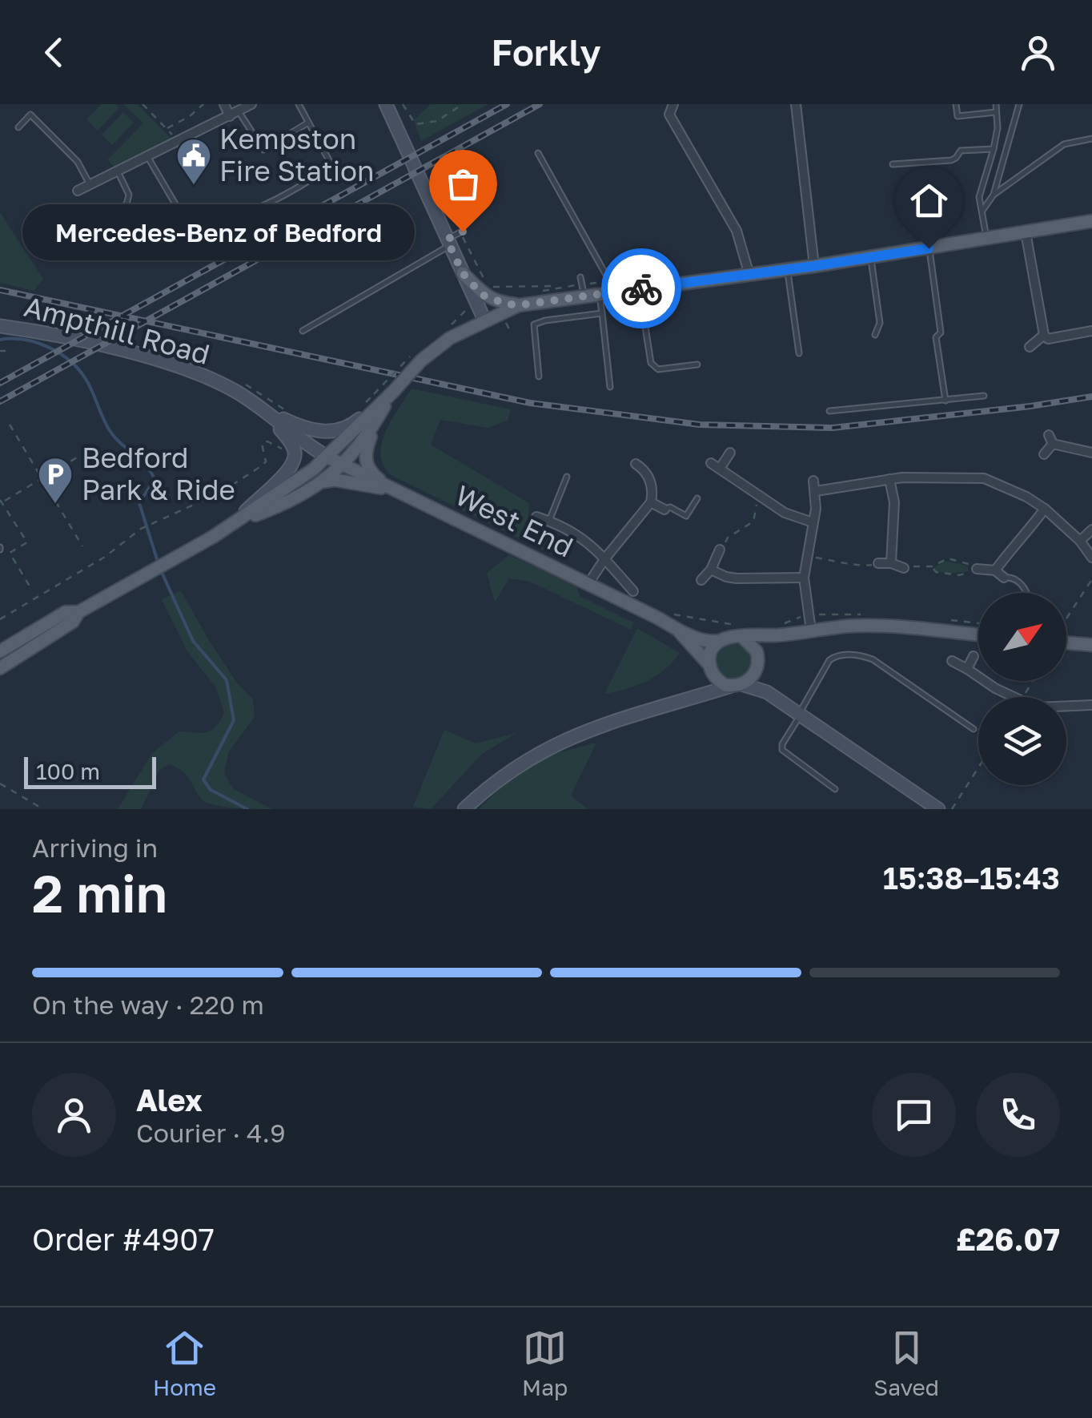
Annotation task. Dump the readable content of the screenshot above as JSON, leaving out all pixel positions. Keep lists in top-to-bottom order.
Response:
{
  "streets": {
    "main road": ["West End"],
    "street": ["Ampthill Road"]
  },
  "crossings": [
    ["Ampthill Road", "West End"]
  ],
  "places": {
    "public building": ["Kempston Fire Station"],
    "other": ["Mercedes-Benz of Bedford"],
    "parking": ["Bedford Park & Ride"]
  },
  "scale_bar": "100 m",
  "north": "top right",
  "page": {
    "header": "Forkly",
    "bubble": "Mercedes-Benz of Bedford",
    "scale": "100 m",
    "heading": ["2 min", "Arriving in", "15:38–15:43"],
    "panel": [
      "Alex",
      "Courier · 4.9",
      "Order #4907",
      "£26.07"
    ],
    "bar": "On the way · 220 m",
    "tabs": ["Home", "Map", "Saved"]
  }
}
